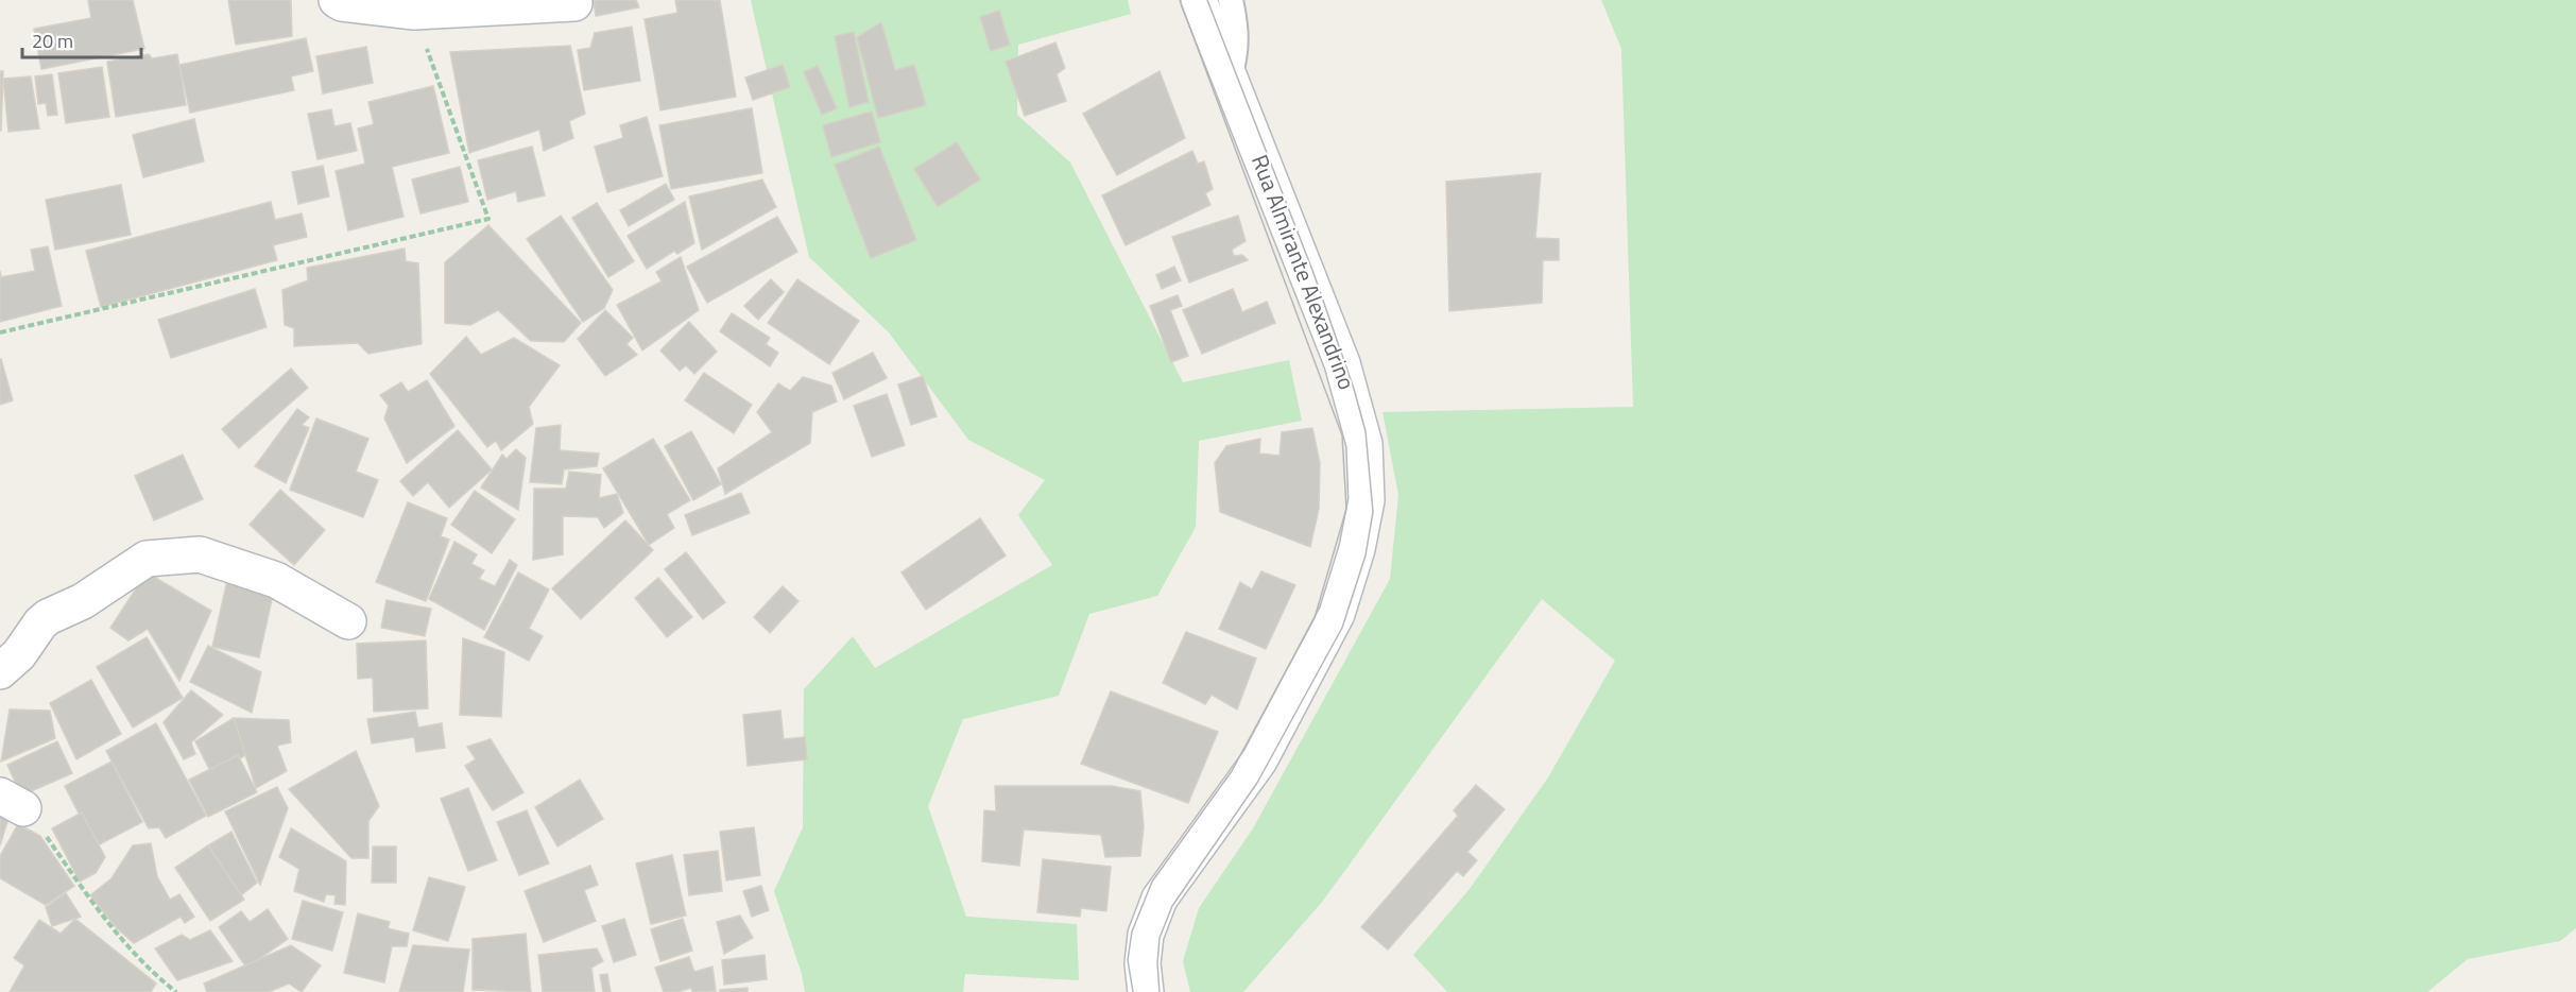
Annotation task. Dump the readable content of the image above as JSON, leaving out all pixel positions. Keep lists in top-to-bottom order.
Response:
{
  "streets": {
    "street": ["Rua Almirante Alexandrino"]
  },
  "scale_bar": "20 m"
}
